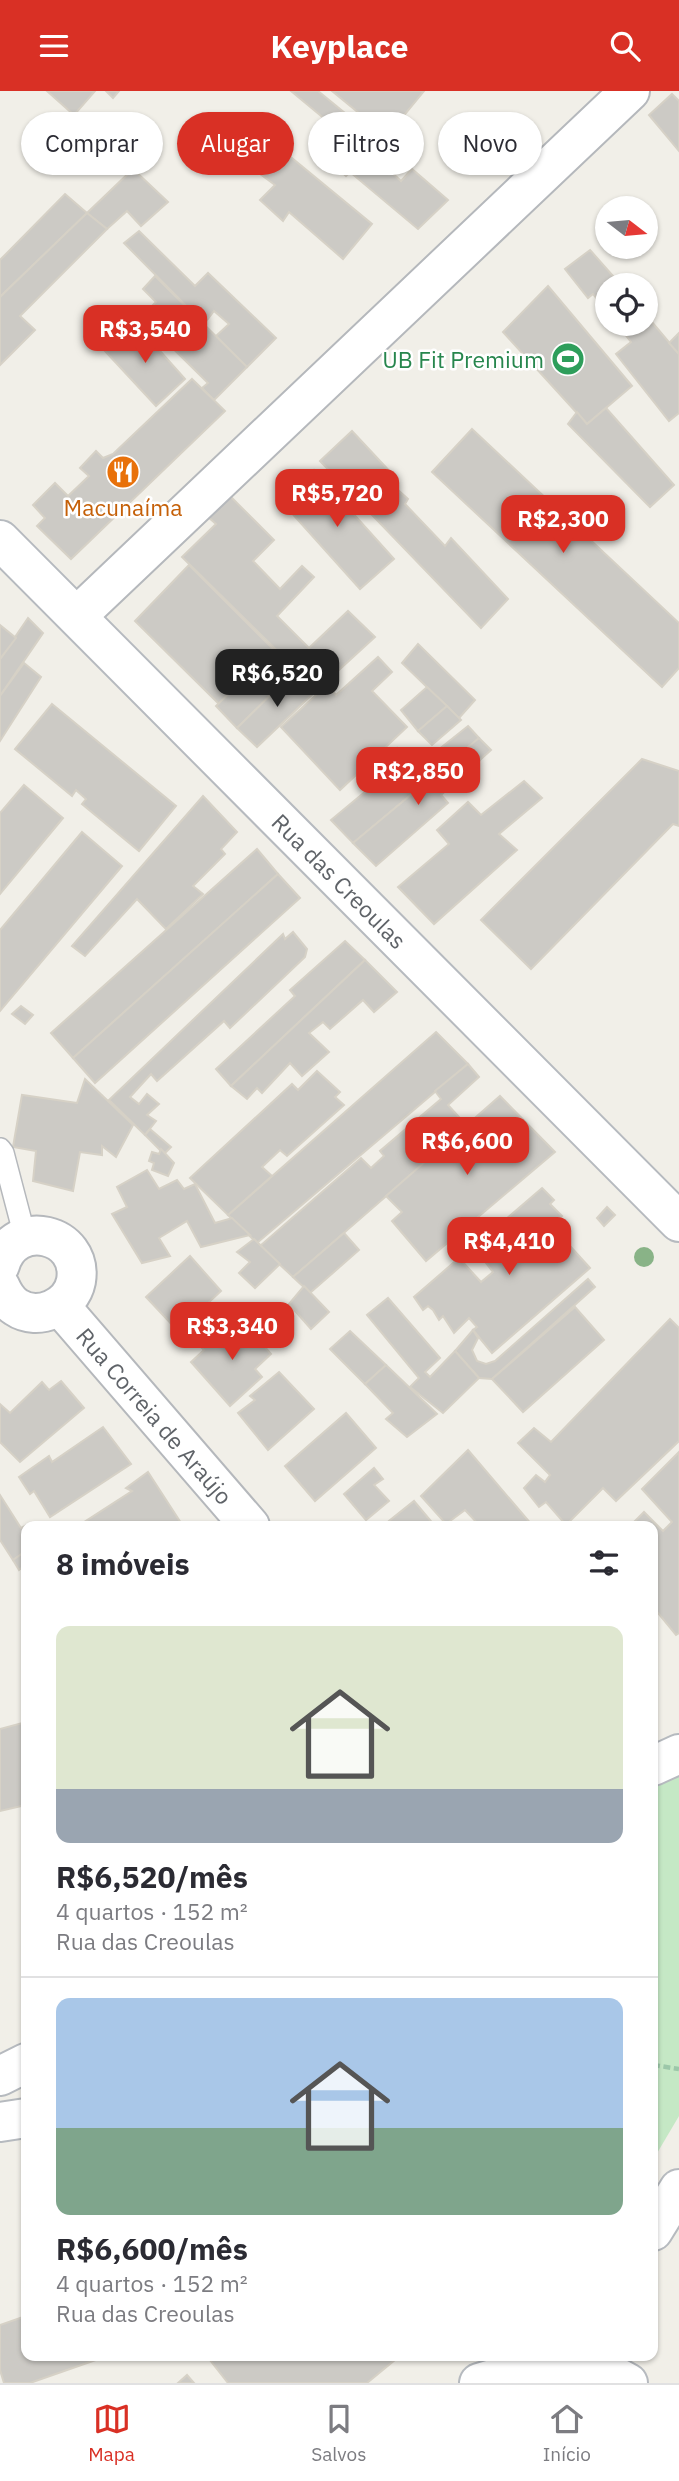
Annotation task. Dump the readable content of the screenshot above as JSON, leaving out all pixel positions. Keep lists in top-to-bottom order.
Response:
{
  "streets": {
    "main road": ["Rua das Creoulas", "Rua Correia de Araújo"]
  },
  "places": {
    "sports": ["UB Fit Premium"],
    "restaurant": ["Macunaíma"]
  },
  "north": "right",
  "page": {
    "header": "Keyplace",
    "chip": [
      "Comprar",
      "Alugar",
      "Filtros",
      "Novo"
    ],
    "price": [
      "R$3,540",
      "R$5,720",
      "R$2,300",
      "R$6,520",
      "R$2,850",
      "R$6,600",
      "R$4,410",
      "R$3,340"
    ],
    "heading": "8 imóveis",
    "list": [
      {
        "name": "R$6,520/mês",
        "note": "4 quartos · 152 m² · Rua das Creoulas"
      },
      {
        "name": "R$6,600/mês",
        "note": "4 quartos · 152 m² · Rua das Creoulas"
      }
    ],
    "tabs": ["Mapa", "Salvos", "Início"]
  }
}
